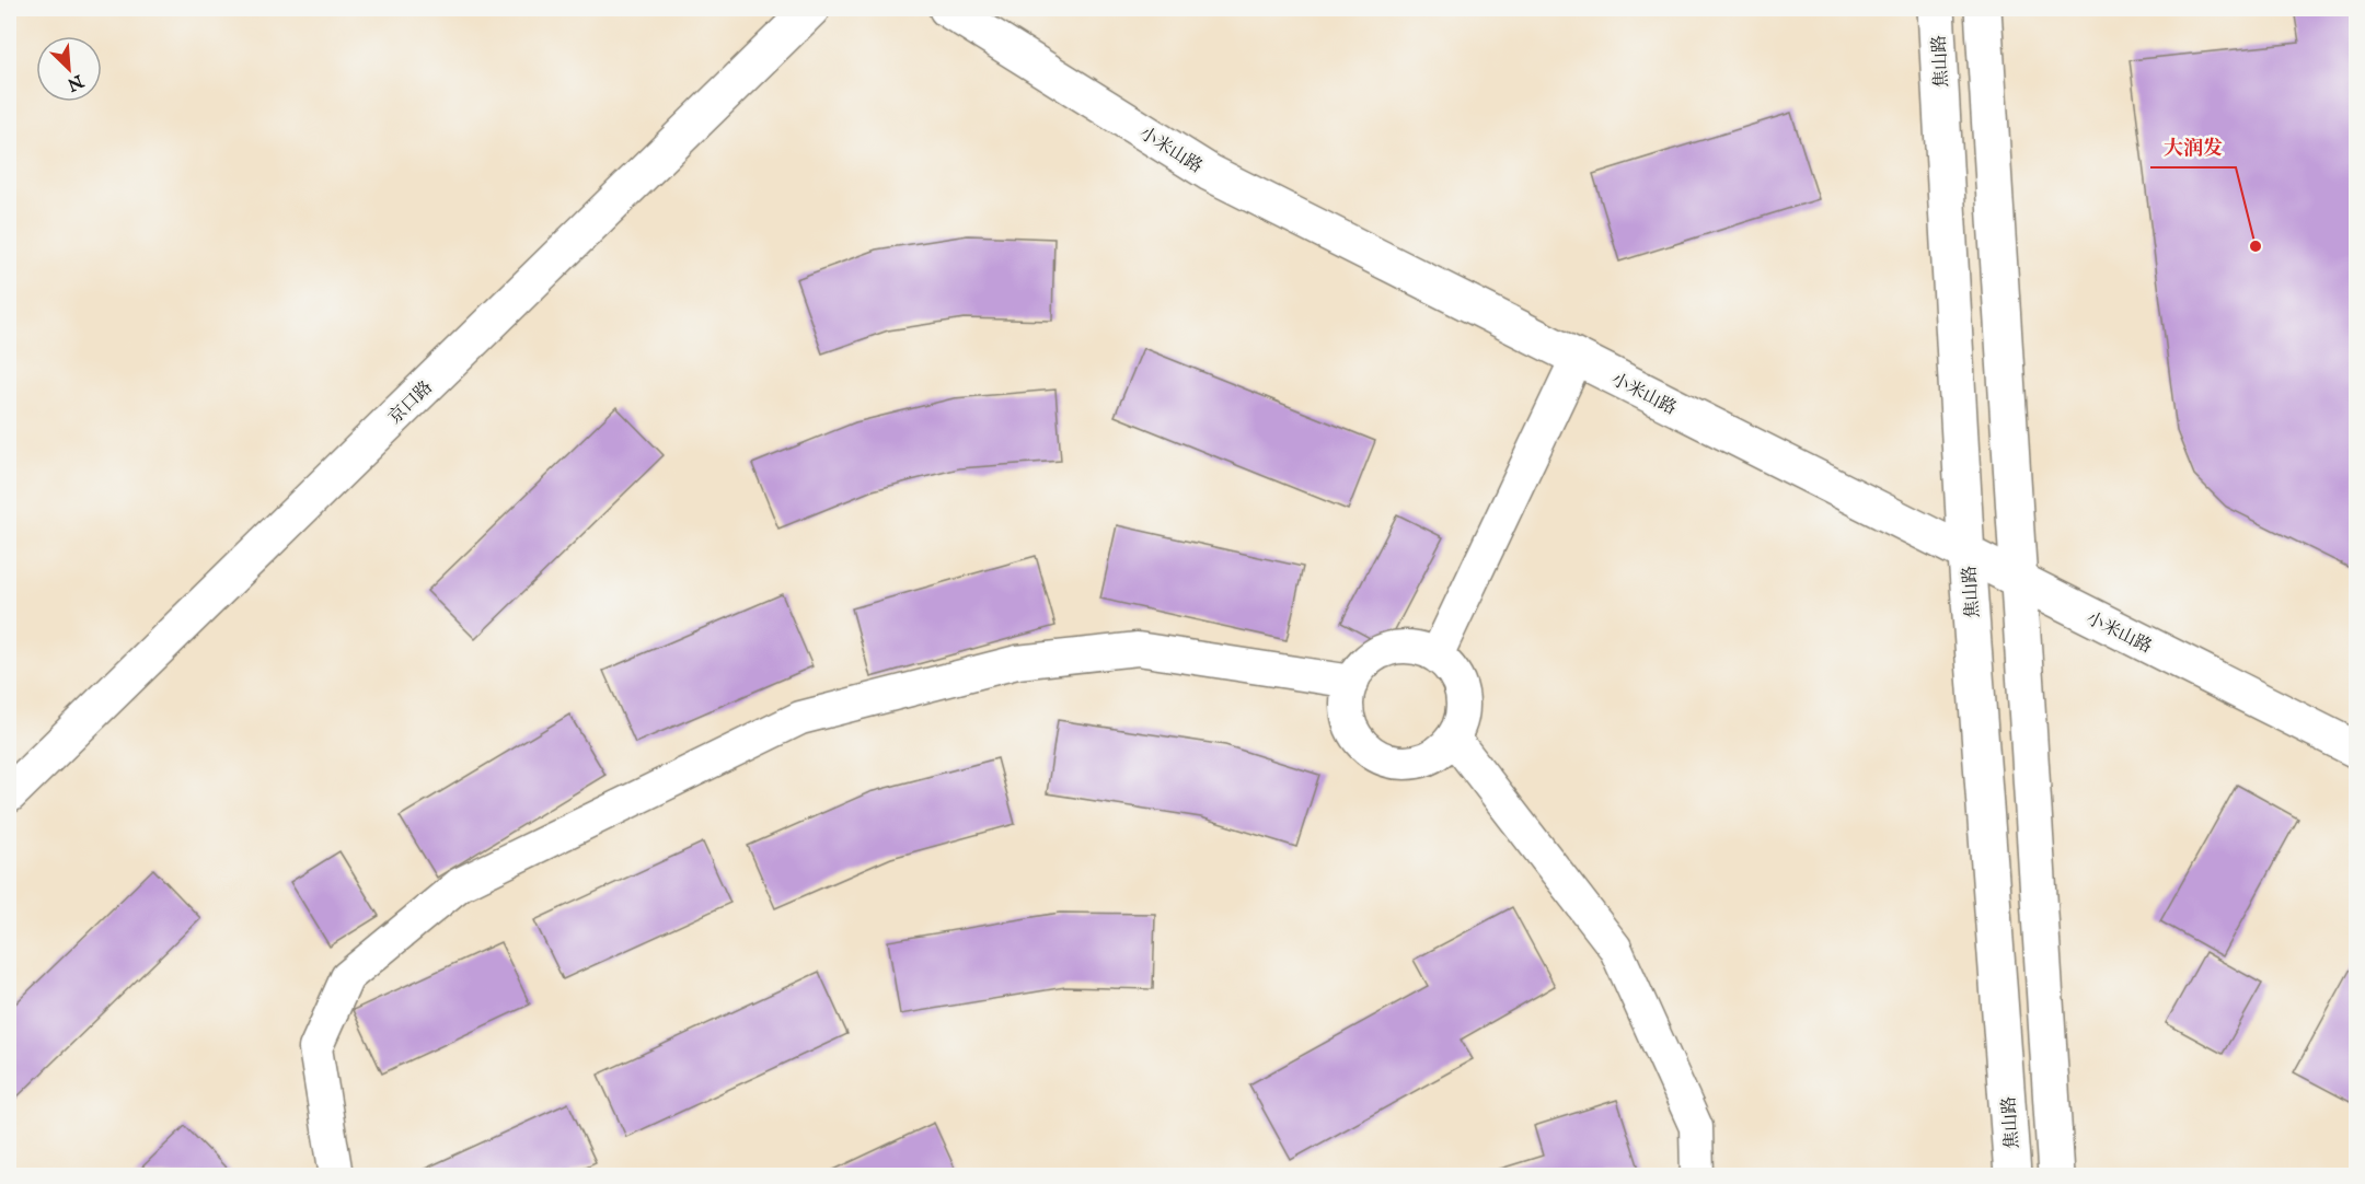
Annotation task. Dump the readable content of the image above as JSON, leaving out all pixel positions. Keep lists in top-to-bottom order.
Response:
{
  "streets": {
    "street": ["焦山路", "小米山路", "京口路"]
  },
  "crossings": [
    ["焦山路", "小米山路"]
  ],
  "places": ["大润发"],
  "north": "bottom right"
}
